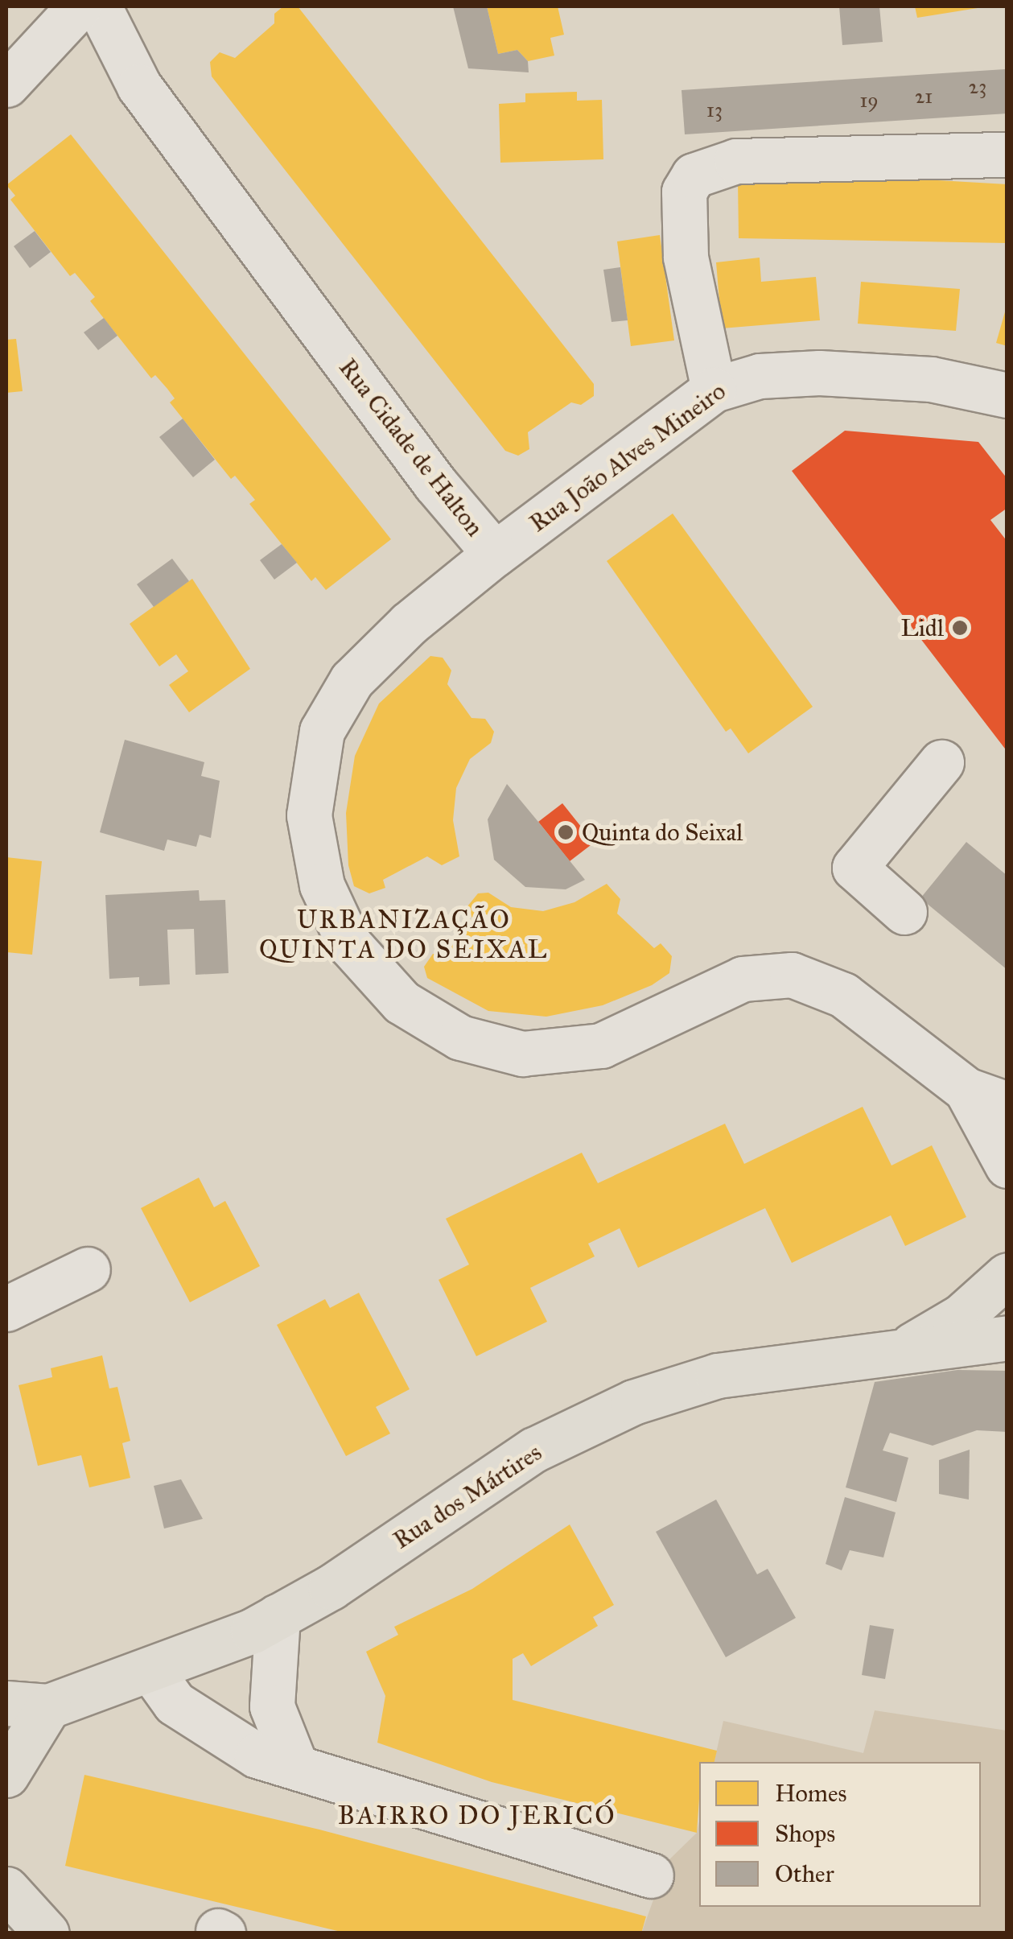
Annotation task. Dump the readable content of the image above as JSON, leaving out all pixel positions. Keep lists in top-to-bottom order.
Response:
{
  "streets": {
    "main road": ["Rua dos Mártires"],
    "street": ["Rua Cidade de Halton", "Rua João Alves Mineiro"]
  },
  "crossings": [
    ["Rua Cidade de Halton", "Rua João Alves Mineiro"]
  ],
  "districts": ["URBANIZAÇÃO QUINTA DO SEIXAL", "BAIRRO DO JERICÓ"],
  "places": ["Lidl", "Quinta do Seixal"],
  "house_numbers": [
    "23",
    "21",
    "19",
    "13"
  ],
  "legend": ["Homes", "Shops", "Other"]
}
